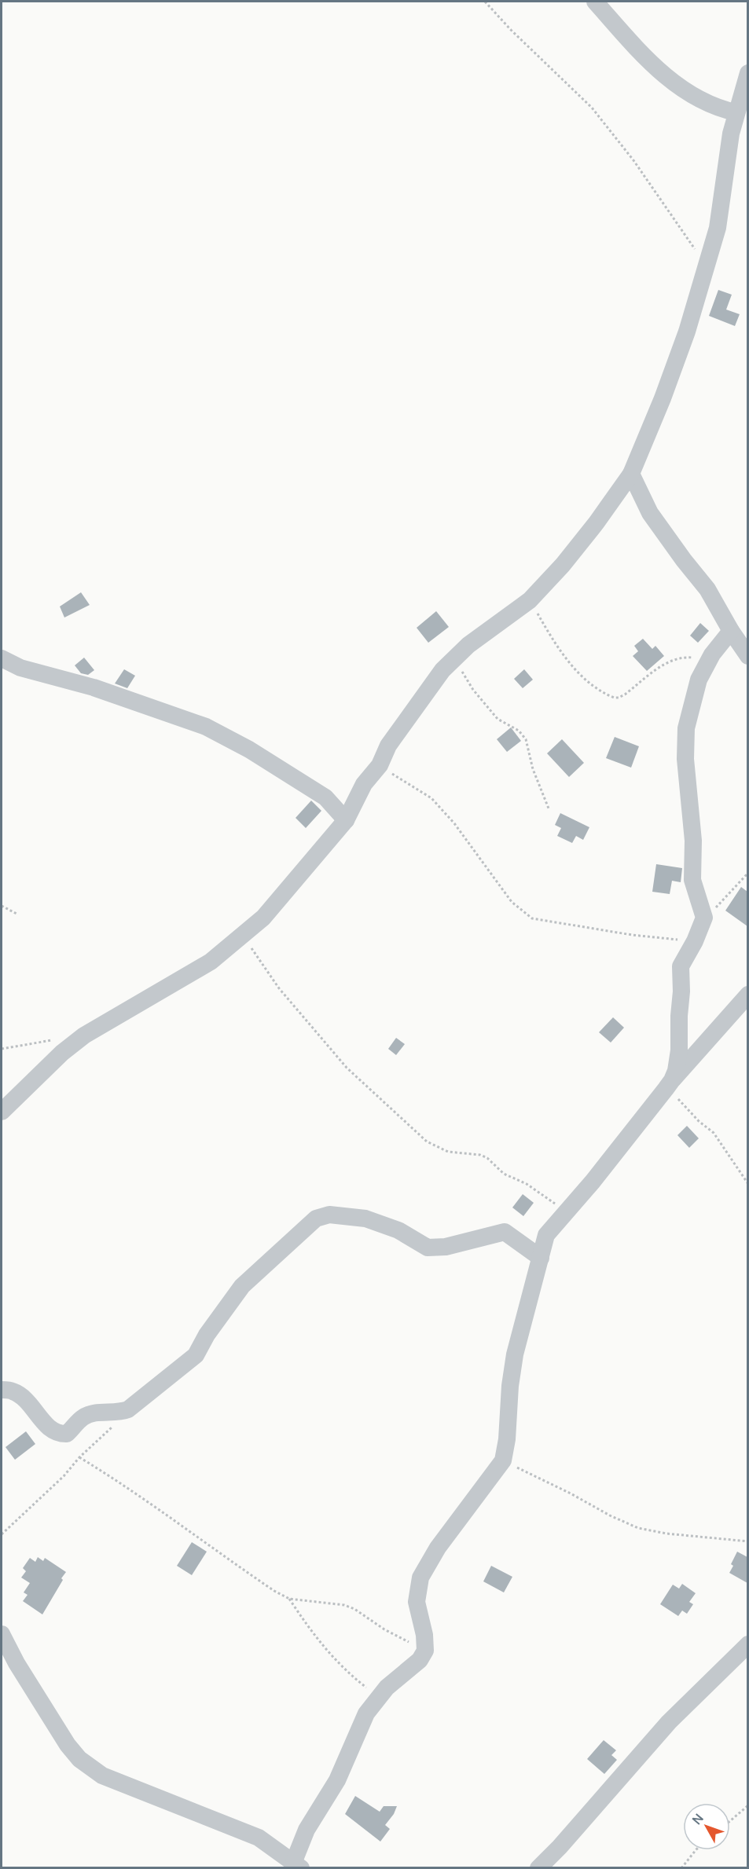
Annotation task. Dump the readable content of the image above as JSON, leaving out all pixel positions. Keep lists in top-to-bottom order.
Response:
{
  "north": "top left"
}
